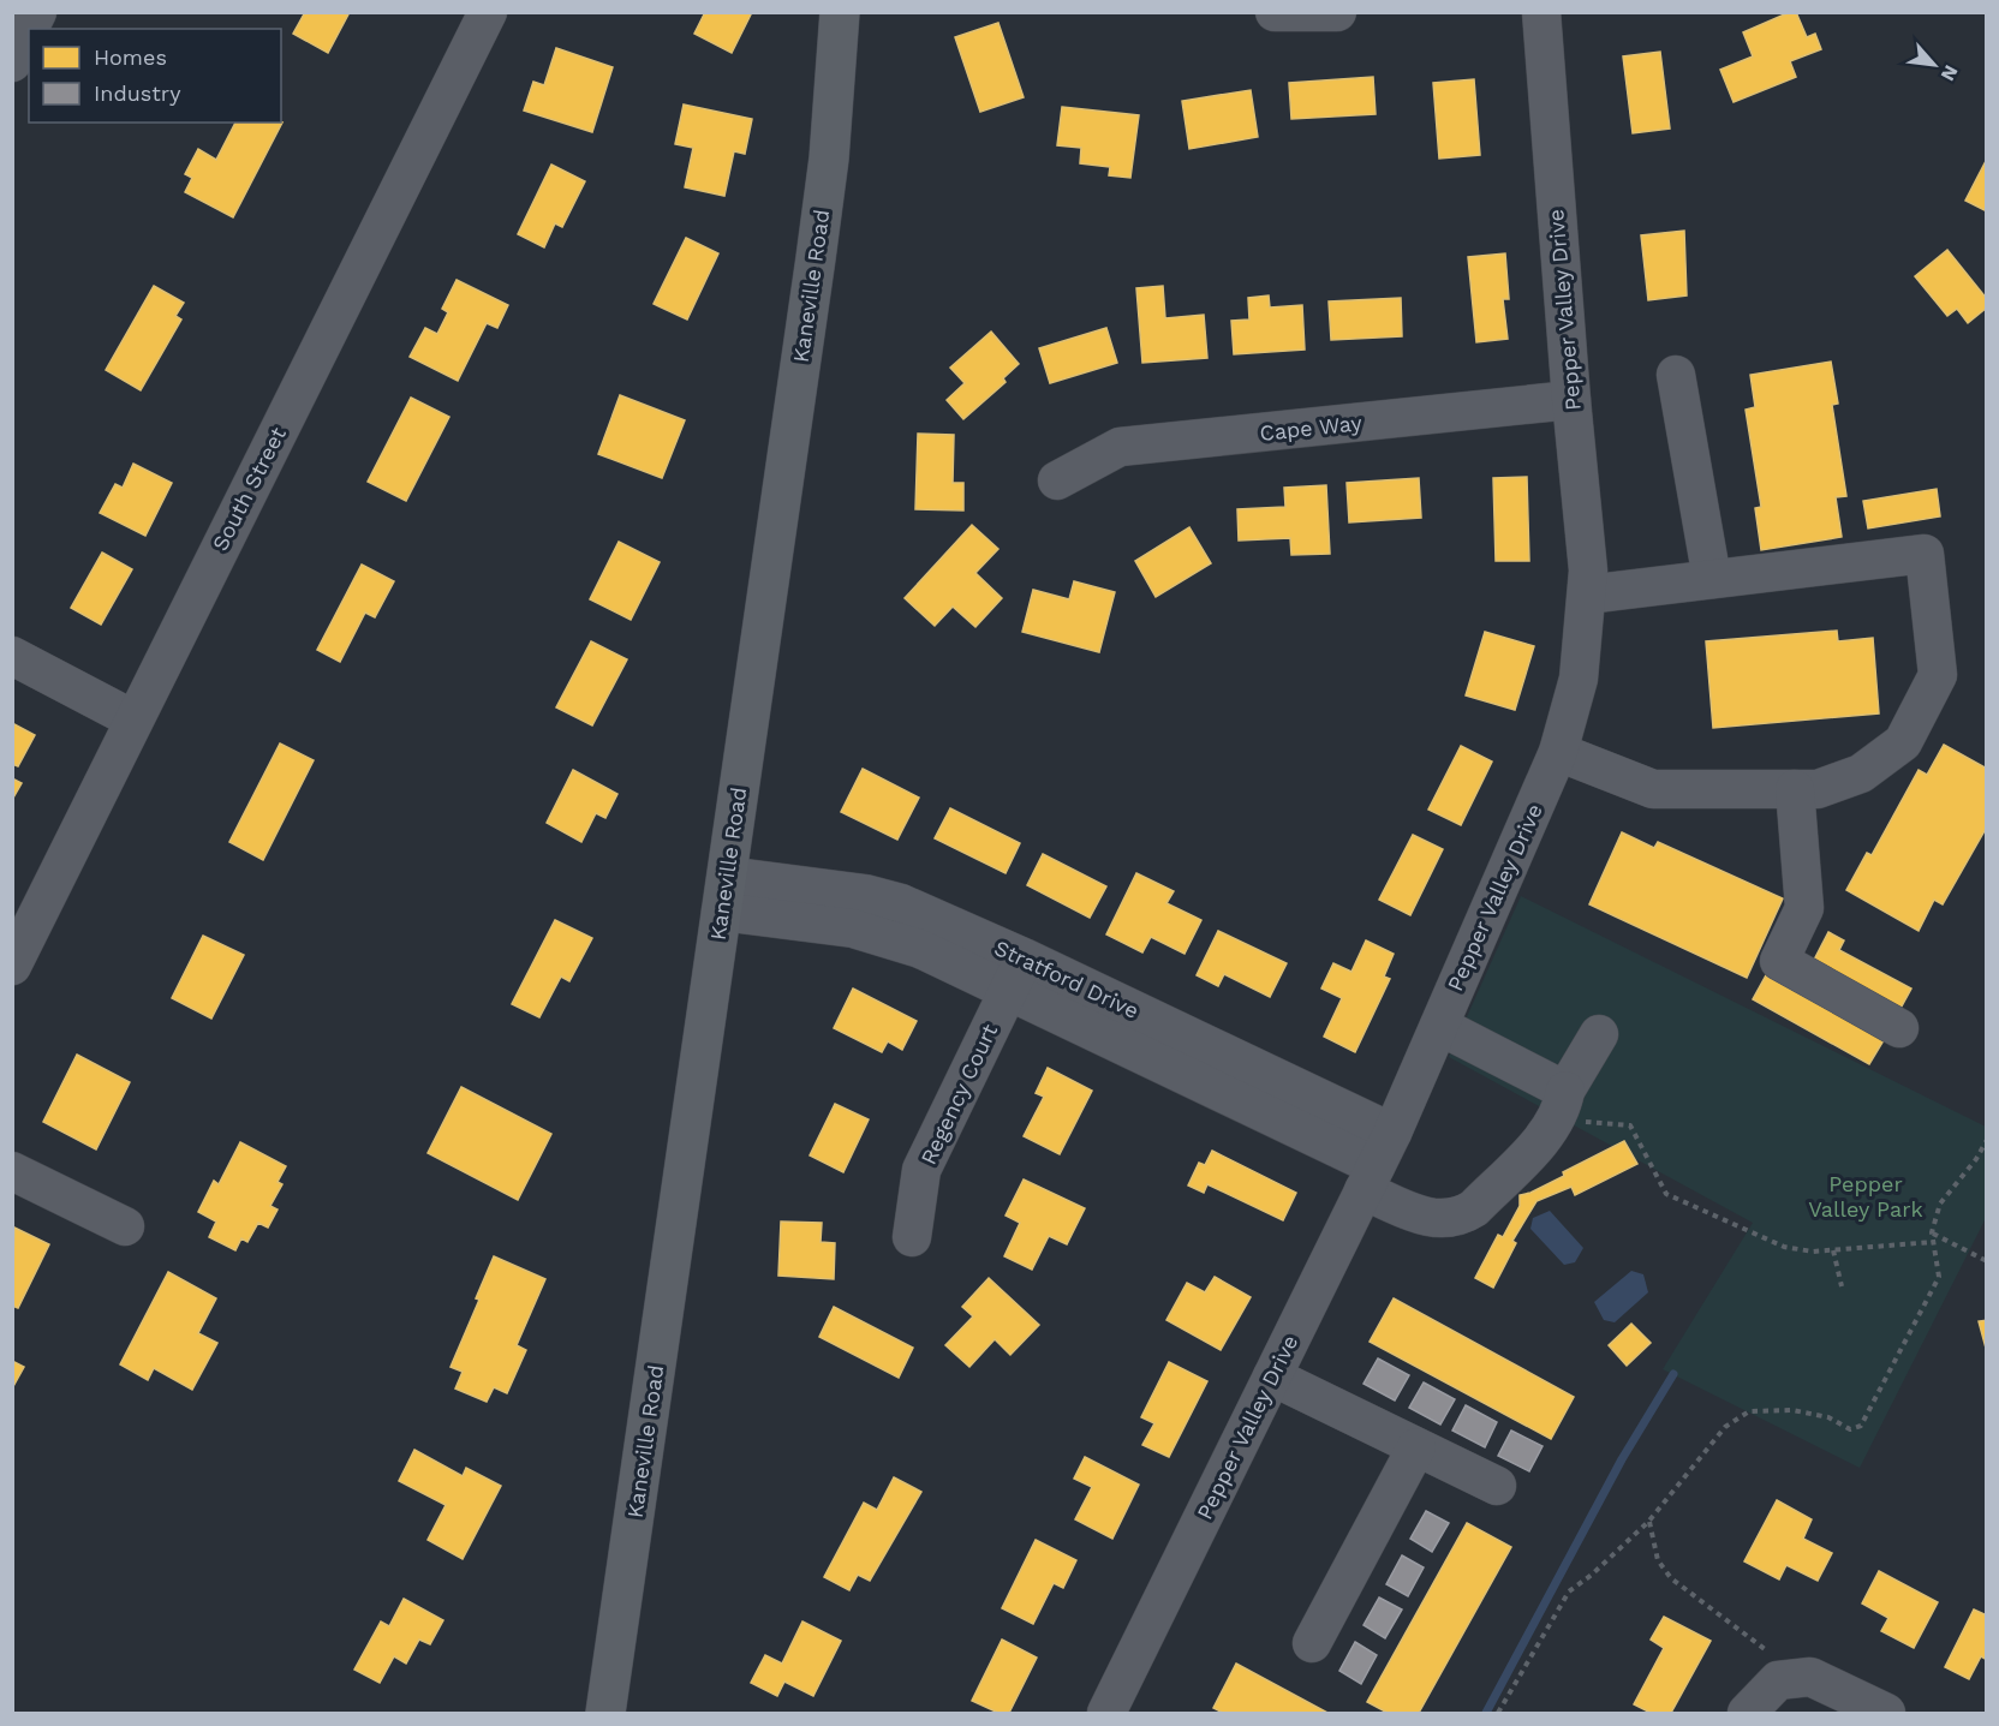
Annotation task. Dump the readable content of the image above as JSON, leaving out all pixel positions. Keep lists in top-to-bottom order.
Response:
{
  "streets": {
    "main road": ["Kaneville Road"],
    "street": [
      "Pepper Valley Drive",
      "Cape Way",
      "South Street",
      "Stratford Drive",
      "Regency Court"
    ]
  },
  "crossings": [
    ["Kaneville Road", "Stratford Drive"],
    ["Pepper Valley Drive", "Cape Way"],
    ["Pepper Valley Drive", "Stratford Drive"],
    ["Stratford Drive", "Regency Court"]
  ],
  "parks": ["Pepper Valley Park"],
  "legend": ["Homes", "Industry"],
  "north": "bottom right"
}
